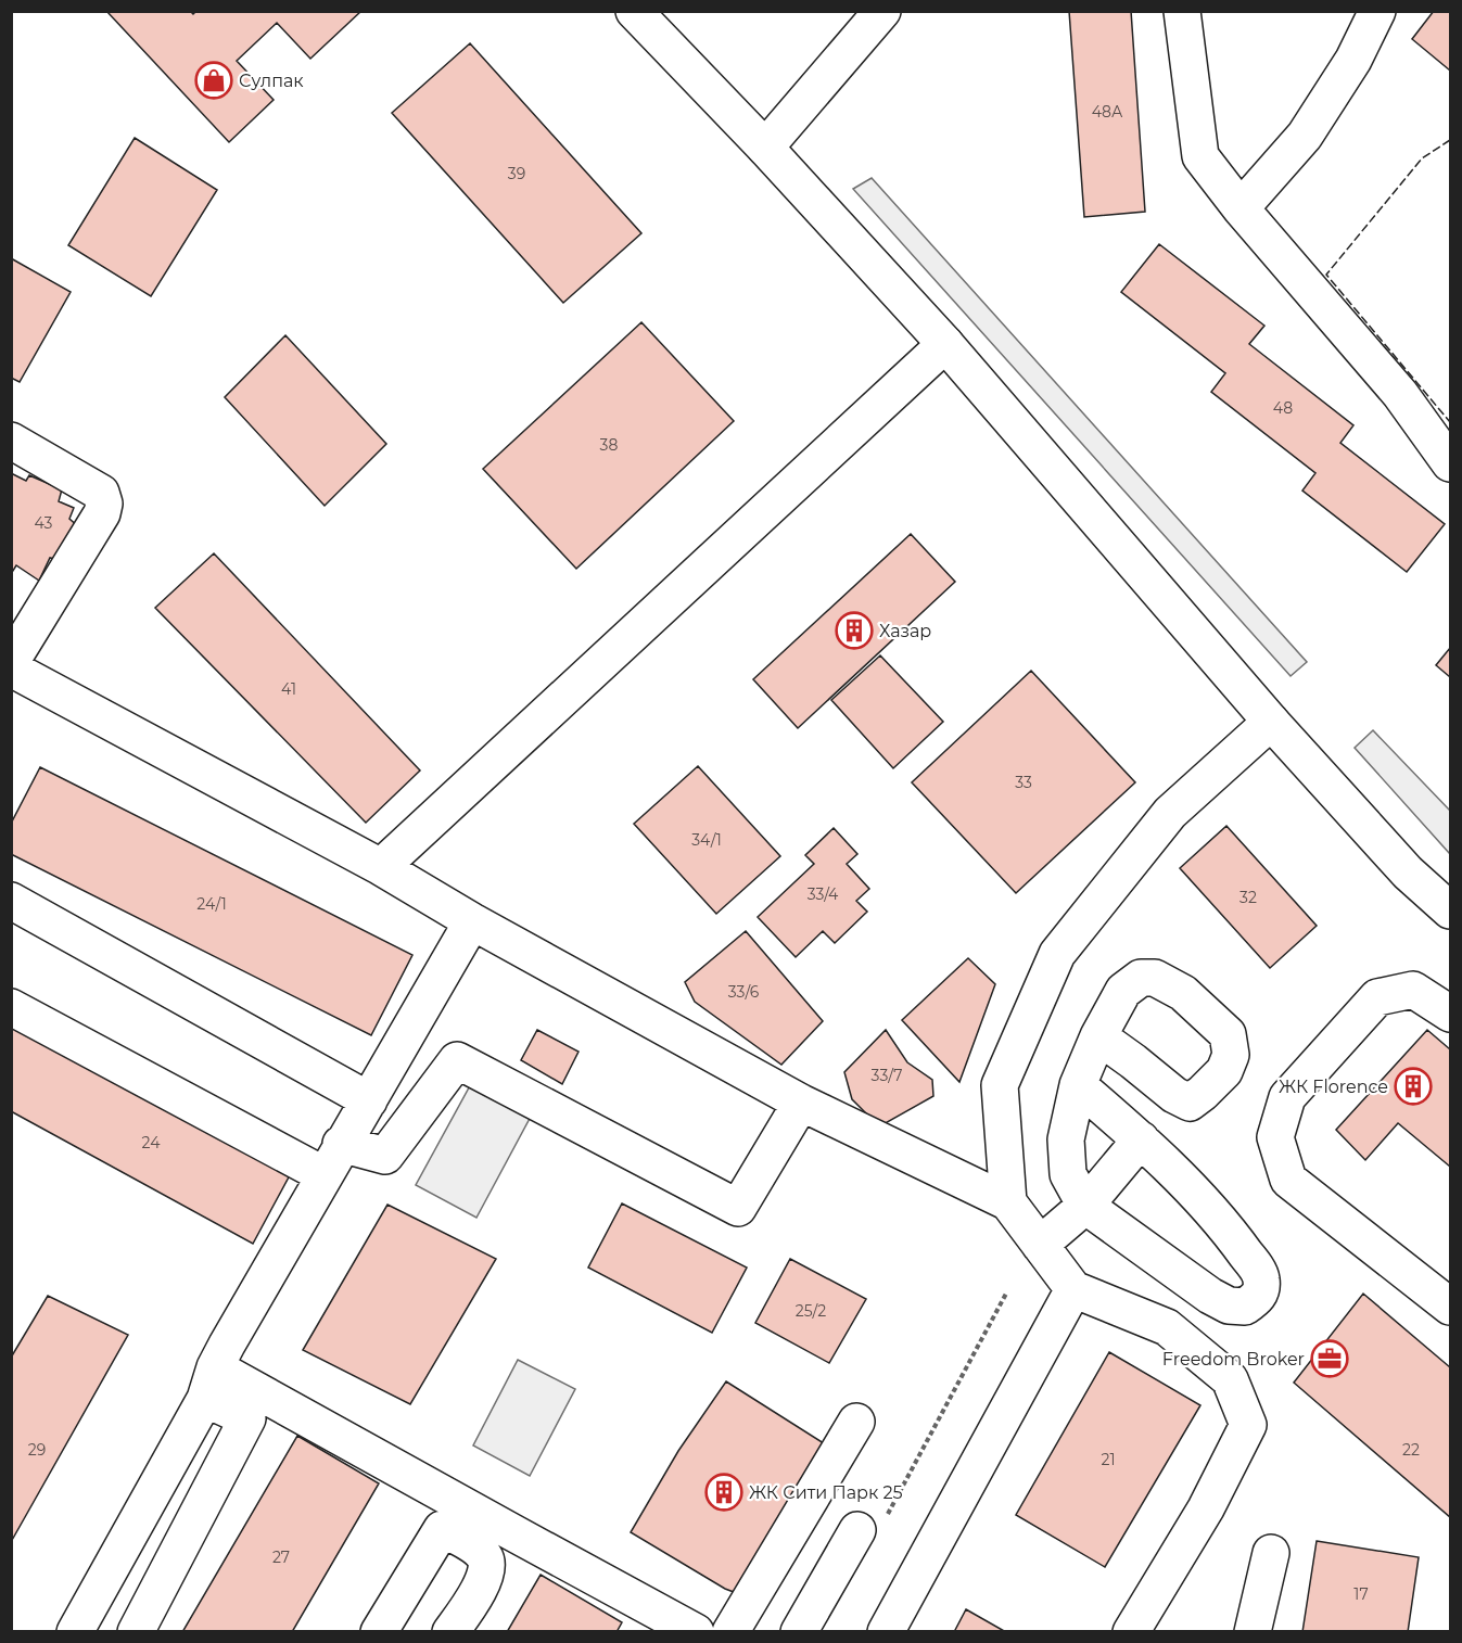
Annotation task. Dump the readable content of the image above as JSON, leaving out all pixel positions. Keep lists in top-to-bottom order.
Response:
{
  "places": {
    "shop": ["Сулпак"],
    "building": ["Хазар", "ЖК Florence", "ЖК Сити Парк 25"],
    "office": ["Freedom Broker"]
  },
  "house_numbers": [
    "48А",
    "39",
    "48",
    "38",
    "43",
    "41",
    "33",
    "34/1",
    "33/4",
    "32",
    "24/1",
    "33/6",
    "33/7",
    "24",
    "25/2",
    "29",
    "22",
    "21",
    "27",
    "17"
  ]
}
